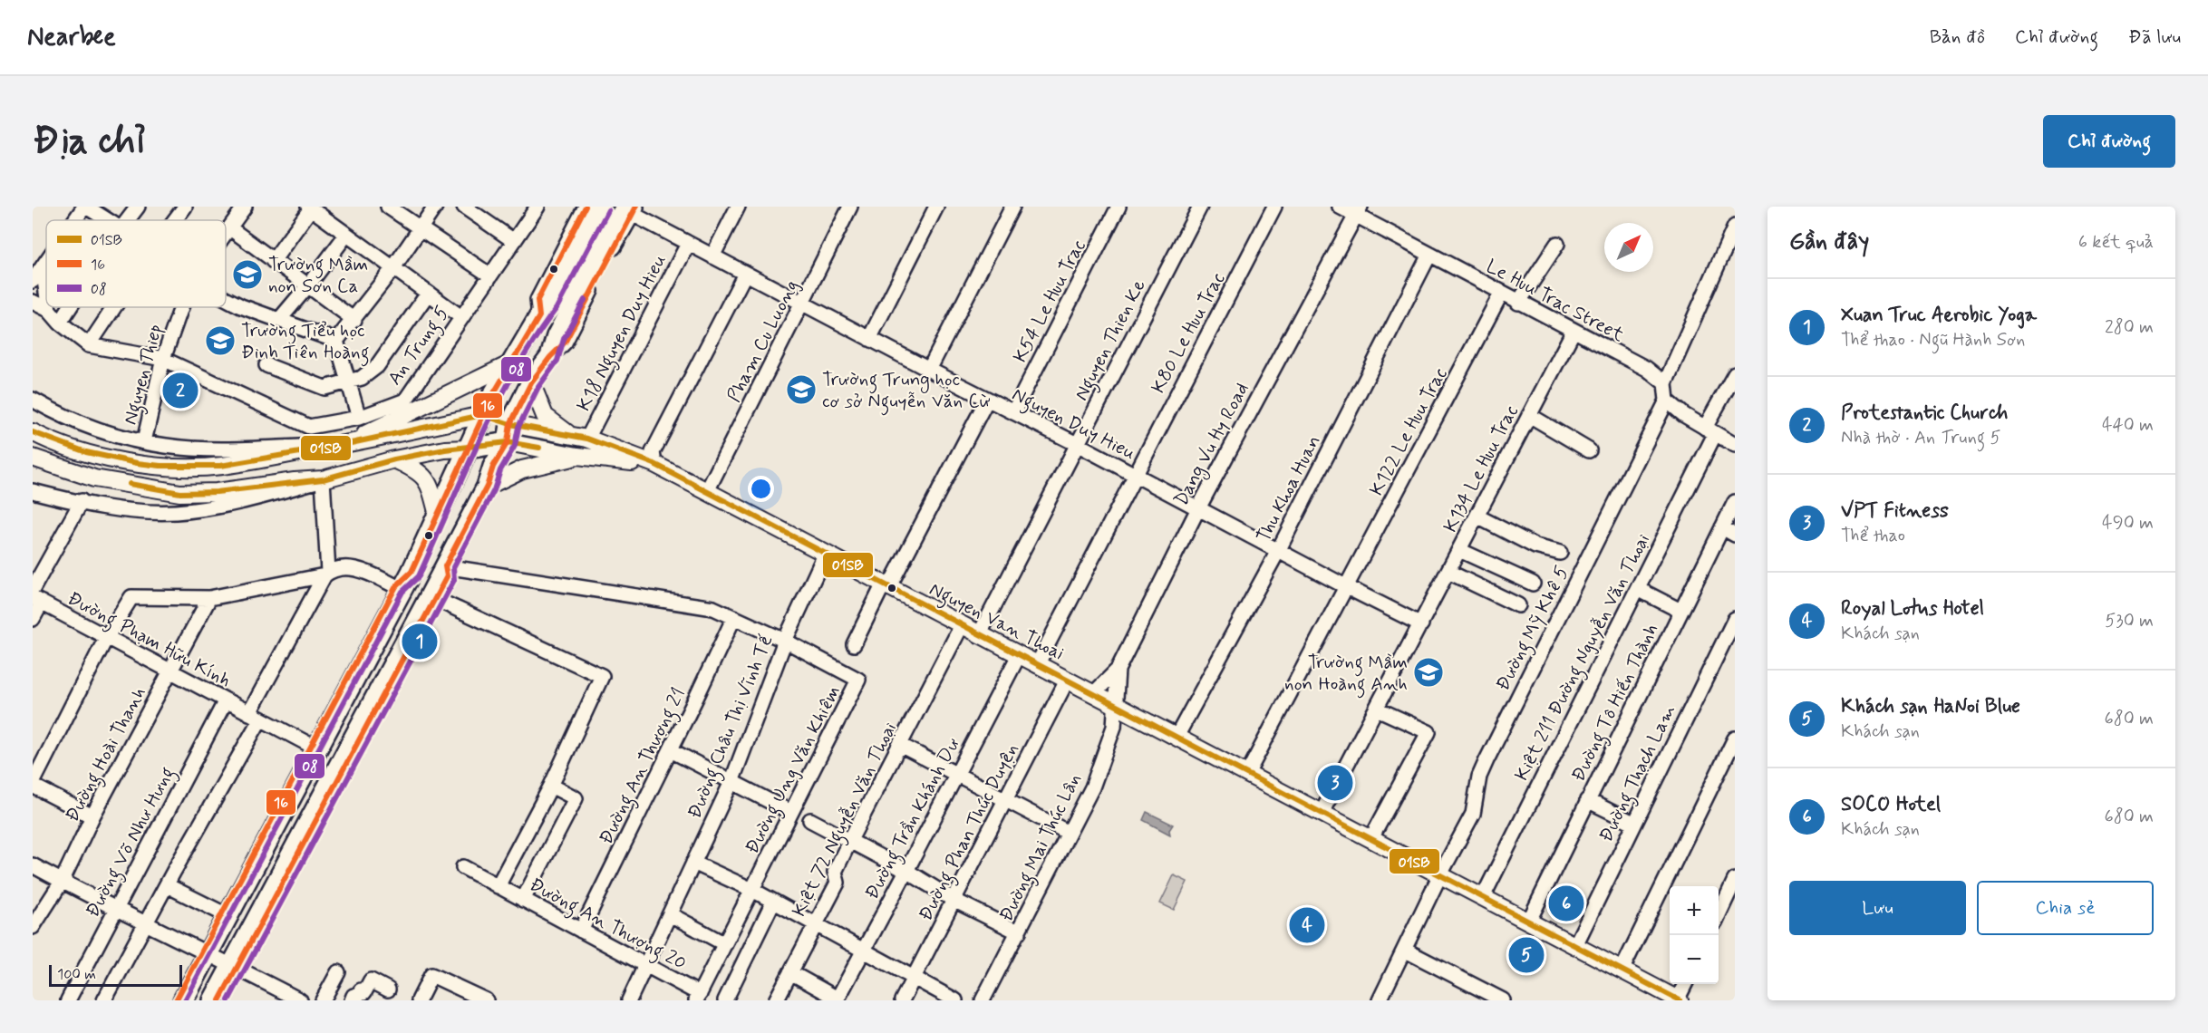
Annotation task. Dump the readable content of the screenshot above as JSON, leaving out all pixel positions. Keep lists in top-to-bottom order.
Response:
{
  "streets": {
    "main road": ["Nguyen Van Thoai"],
    "street": [
      "Le Huu Trac Street",
      "K54 Le Huu Trac",
      "K18 Nguyen Duy Hieu",
      "K80 Le Huu Trac",
      "Nguyen Thien Ke",
      "Pham Cu Luong",
      "An Trung 5",
      "Nguyen Thiep",
      "Nguyen Duy Hieu",
      "K122 Le Huu Trac",
      "Dang Vu Hy Road",
      "K134 Le Huu Trac",
      "Thu Khoa Huan",
      "Đường Mỹ Khê 5",
      "Đường Phạm Hữu Kính",
      "Kiệt 211 Đường Nguyễn Văn Thoại",
      "Đường Tô Hiến Thành",
      "Đường Châu Thị Vĩnh Tế",
      "Đường Hoài Thanh",
      "Đường An Thượng 21",
      "Đường Ung Văn Khiêm",
      "Đường Thạch Lam",
      "Đường Trần Khánh Dư",
      "Kiệt 72 Nguyễn Văn Thoại",
      "Đường Phan Thúc Duyện",
      "Đường Võ Như Hưng",
      "Đường Mai Thúc Lân",
      "Đường An Thượng 20"
    ]
  },
  "crossings": [
    ["Le Huu Trac Street", "K122 Le Huu Trac"],
    ["Le Huu Trac Street", "Dang Vu Hy Road"],
    ["Le Huu Trac Street", "K134 Le Huu Trac"],
    ["Le Huu Trac Street", "Thu Khoa Huan"],
    ["K54 Le Huu Trac", "Nguyen Duy Hieu"],
    ["K18 Nguyen Duy Hieu", "Nguyen Duy Hieu"],
    ["K80 Le Huu Trac", "Nguyen Duy Hieu"],
    ["K80 Le Huu Trac", "Nguyen Van Thoai"],
    ["Nguyen Thien Ke", "Nguyen Duy Hieu"],
    ["Nguyen Thien Ke", "Nguyen Van Thoai"],
    ["Pham Cu Luong", "Nguyen Duy Hieu"],
    ["Pham Cu Luong", "Nguyen Van Thoai"],
    ["An Trung 5", "Nguyen Thiep"],
    ["Nguyen Duy Hieu", "K122 Le Huu Trac"],
    ["Nguyen Duy Hieu", "Dang Vu Hy Road"],
    ["Nguyen Duy Hieu", "K134 Le Huu Trac"],
    ["Nguyen Duy Hieu", "Thu Khoa Huan"],
    ["K122 Le Huu Trac", "Nguyen Van Thoai"],
    ["Dang Vu Hy Road", "Nguyen Van Thoai"],
    ["Dang Vu Hy Road", "Đường Mai Thúc Lân"],
    ["K134 Le Huu Trac", "Nguyen Van Thoai"],
    ["Thu Khoa Huan", "Nguyen Van Thoai"],
    ["Nguyen Van Thoai", "Đường Mỹ Khê 5"],
    ["Nguyen Van Thoai", "Kiệt 211 Đường Nguyễn Văn Thoại"],
    ["Nguyen Van Thoai", "Đường Tô Hiến Thành"],
    ["Nguyen Van Thoai", "Đường Châu Thị Vĩnh Tế"],
    ["Nguyen Van Thoai", "Đường Thạch Lam"],
    ["Nguyen Van Thoai", "Đường Trần Khánh Dư"],
    ["Nguyen Van Thoai", "Kiệt 72 Nguyễn Văn Thoại"],
    ["Nguyen Van Thoai", "Đường Phan Thúc Duyện"],
    ["Nguyen Van Thoai", "Đường Mai Thúc Lân"],
    ["Đường Phạm Hữu Kính", "Đường Hoài Thanh"],
    ["Đường Phạm Hữu Kính", "Đường Võ Như Hưng"],
    ["Đường Châu Thị Vĩnh Tế", "Đường Ung Văn Khiêm"],
    ["Đường Châu Thị Vĩnh Tế", "Đường An Thượng 20"],
    ["Đường An Thượng 21", "Đường Ung Văn Khiêm"],
    ["Đường An Thượng 21", "Đường An Thượng 20"],
    ["Đường Ung Văn Khiêm", "Đường An Thượng 20"],
    ["Đường Trần Khánh Dư", "Kiệt 72 Nguyễn Văn Thoại"]
  ],
  "places": {
    "school or university": [
      "Trường Mầm non Sơn Ca",
      "Trường Tiểu học Đinh Tiên Hoàng",
      "Trường Trung học cơ sở Nguyễn Văn Cừ",
      "Trường Mầm non Hoàng Anh"
    ]
  },
  "lines": ["transit line 16", "transit line 08", "transit line 01SB"],
  "legend": ["01SB", "16", "08"],
  "scale_bar": "100 m",
  "north": "top right",
  "page": {
    "header": "Nearbee",
    "nav": ["Bản đồ", "Chỉ đường", "Đã lưu"],
    "buttons": [
      "Chỉ đường",
      ["Lưu", "Chia sẻ"]
    ],
    "title": "Địa chỉ",
    "heading": ["Gần đây", "6 kết quả"],
    "list": [
      {
        "mark": "1",
        "name": "Xuan Truc Aerobic Yoga",
        "note": "Thể thao · Ngũ Hành Sơn",
        "value": "280 m"
      },
      {
        "mark": "2",
        "name": "Protestantic Church",
        "note": "Nhà thờ · An Trung 5",
        "value": "440 m"
      },
      {
        "mark": "3",
        "name": "VPT Fitness",
        "note": "Thể thao",
        "value": "490 m"
      },
      {
        "mark": "4",
        "name": "Royal Lotus Hotel",
        "note": "Khách sạn",
        "value": "530 m"
      },
      {
        "mark": "5",
        "name": "Khách sạn HaNoi Blue",
        "note": "Khách sạn",
        "value": "680 m"
      },
      {
        "mark": "6",
        "name": "SOCO Hotel",
        "note": "Khách sạn",
        "value": "680 m"
      }
    ],
    "pins": [
      "2",
      "1",
      "3",
      "6",
      "4",
      "5"
    ],
    "map_buttons": ["+", "−"],
    "scale": "100 m"
  }
}
